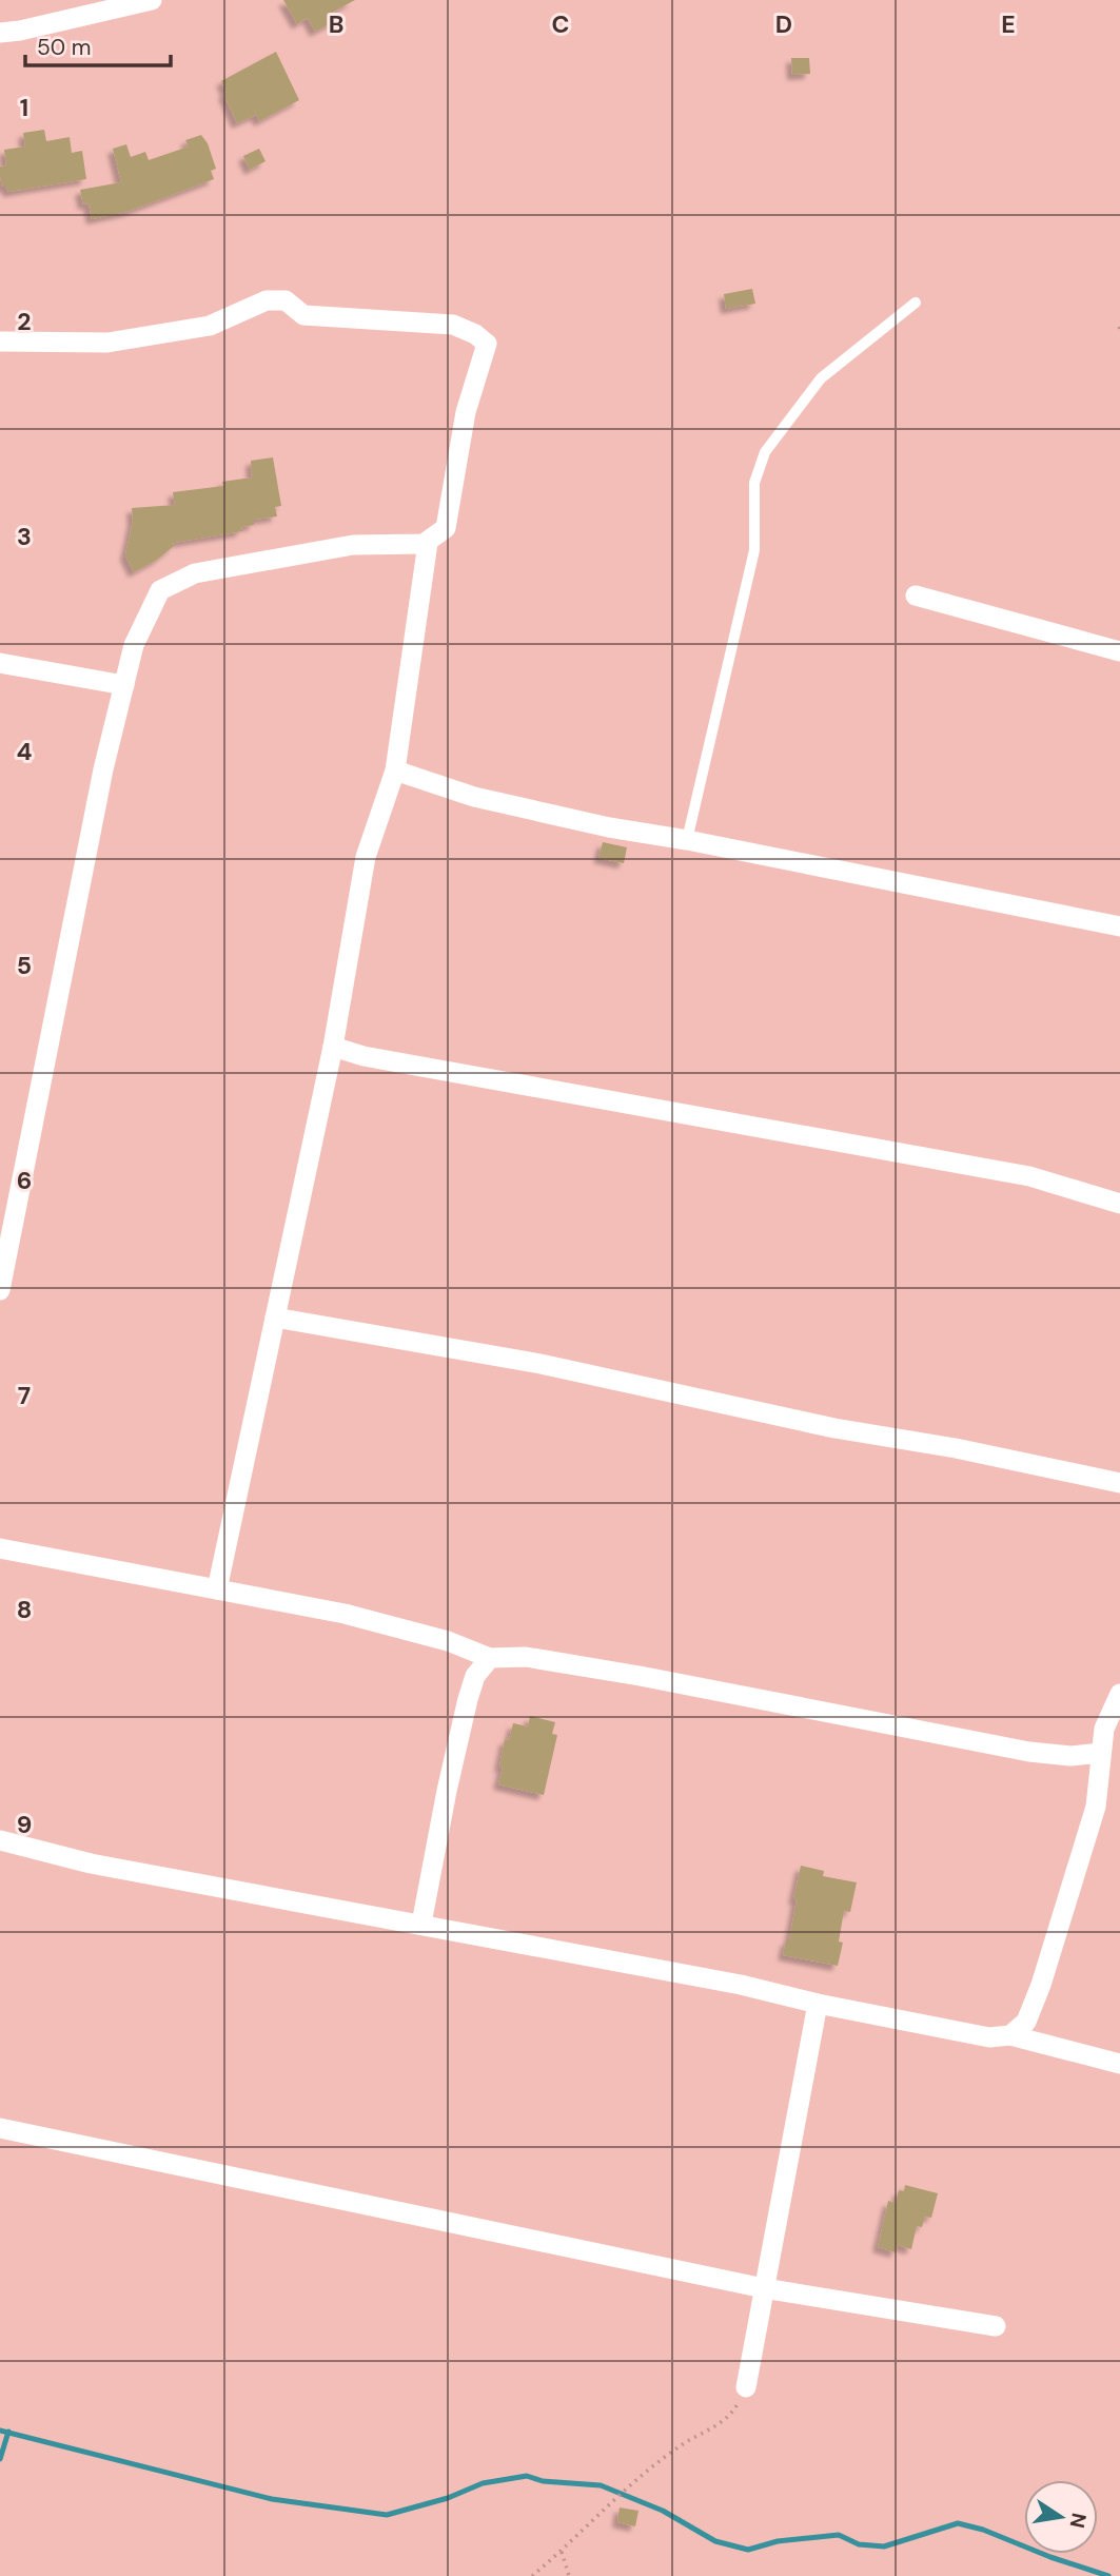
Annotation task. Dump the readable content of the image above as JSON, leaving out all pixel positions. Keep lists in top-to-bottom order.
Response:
{
  "scale_bar": "50 m",
  "north": "right",
  "grid": {
    "columns": [
      "B",
      "C",
      "D",
      "E"
    ],
    "rows": [
      "1",
      "2",
      "3",
      "4",
      "5",
      "6",
      "7",
      "8",
      "9"
    ]
  }
}
